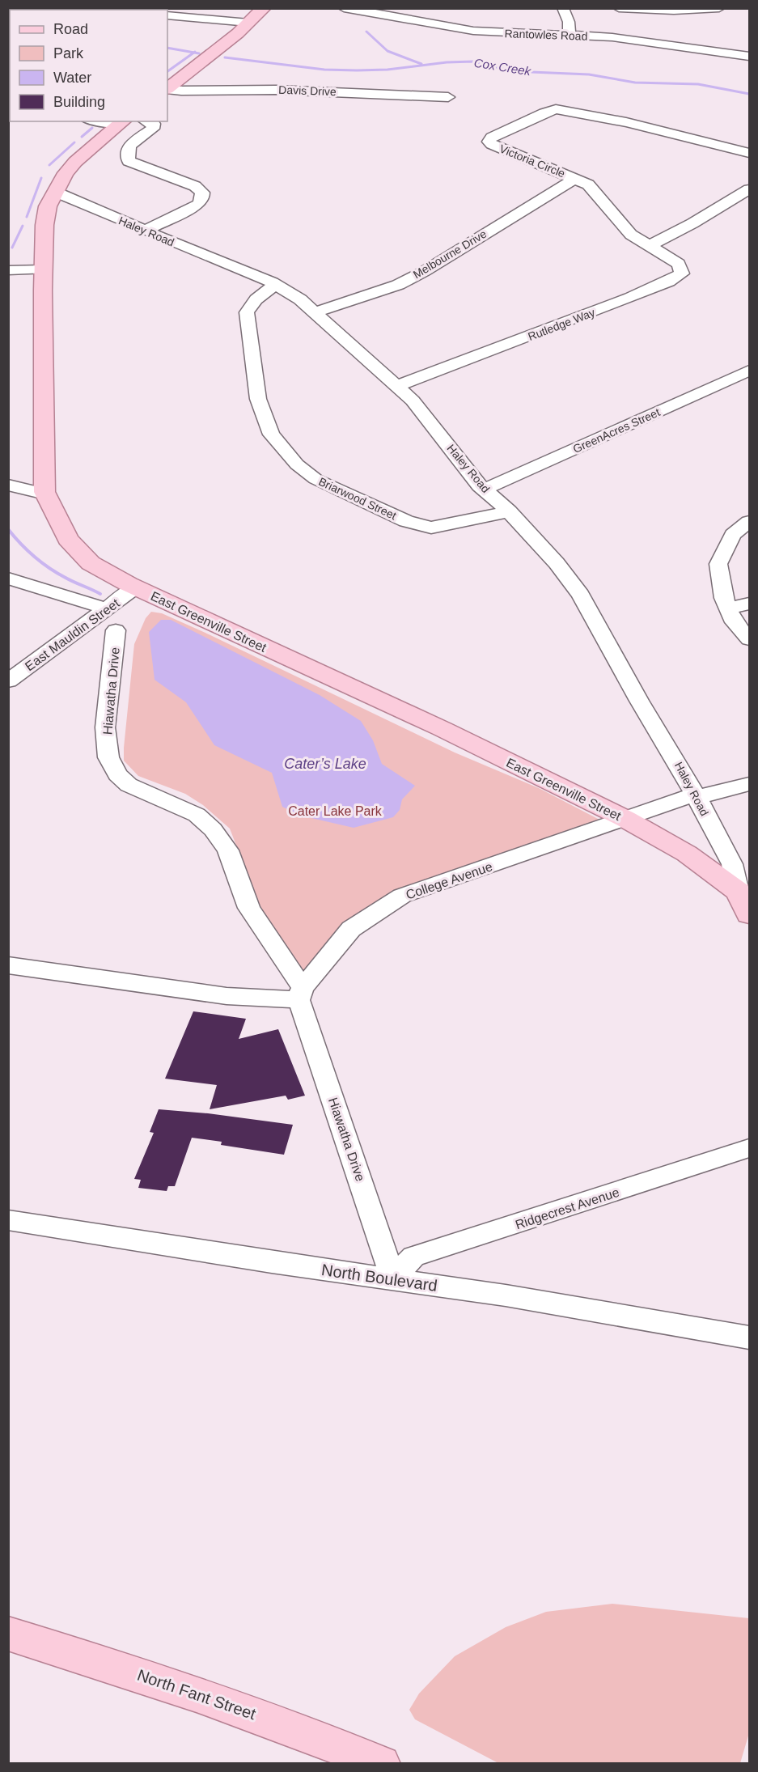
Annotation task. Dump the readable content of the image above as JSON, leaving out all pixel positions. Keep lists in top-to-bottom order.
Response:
{
  "streets": {
    "main road": ["East Greenville Street", "North Fant Street"],
    "street": [
      "Rantowles Road",
      "Davis Drive",
      "Victoria Circle",
      "Haley Road",
      "Melbourne Drive",
      "Rutledge Way",
      "GreenAcres Street",
      "Briarwood Street",
      "East Mauldin Street",
      "Hiawatha Drive",
      "College Avenue",
      "Ridgecrest Avenue",
      "North Boulevard"
    ]
  },
  "crossings": [
    ["Victoria Circle", "Melbourne Drive"],
    ["Victoria Circle", "Rutledge Way"],
    ["Haley Road", "Melbourne Drive"],
    ["Haley Road", "Rutledge Way"],
    ["Haley Road", "GreenAcres Street"],
    ["Haley Road", "Briarwood Street"],
    ["Haley Road", "East Greenville Street"],
    ["Haley Road", "College Avenue"],
    ["East Greenville Street", "East Mauldin Street"],
    ["East Greenville Street", "College Avenue"],
    ["Hiawatha Drive", "College Avenue"],
    ["Hiawatha Drive", "Ridgecrest Avenue"],
    ["Hiawatha Drive", "North Boulevard"],
    ["Ridgecrest Avenue", "North Boulevard"]
  ],
  "water": ["Cox Creek", "Cater’s Lake"],
  "parks": ["Cater Lake Park"],
  "legend": [
    "Road",
    "Park",
    "Water",
    "Building"
  ]
}
